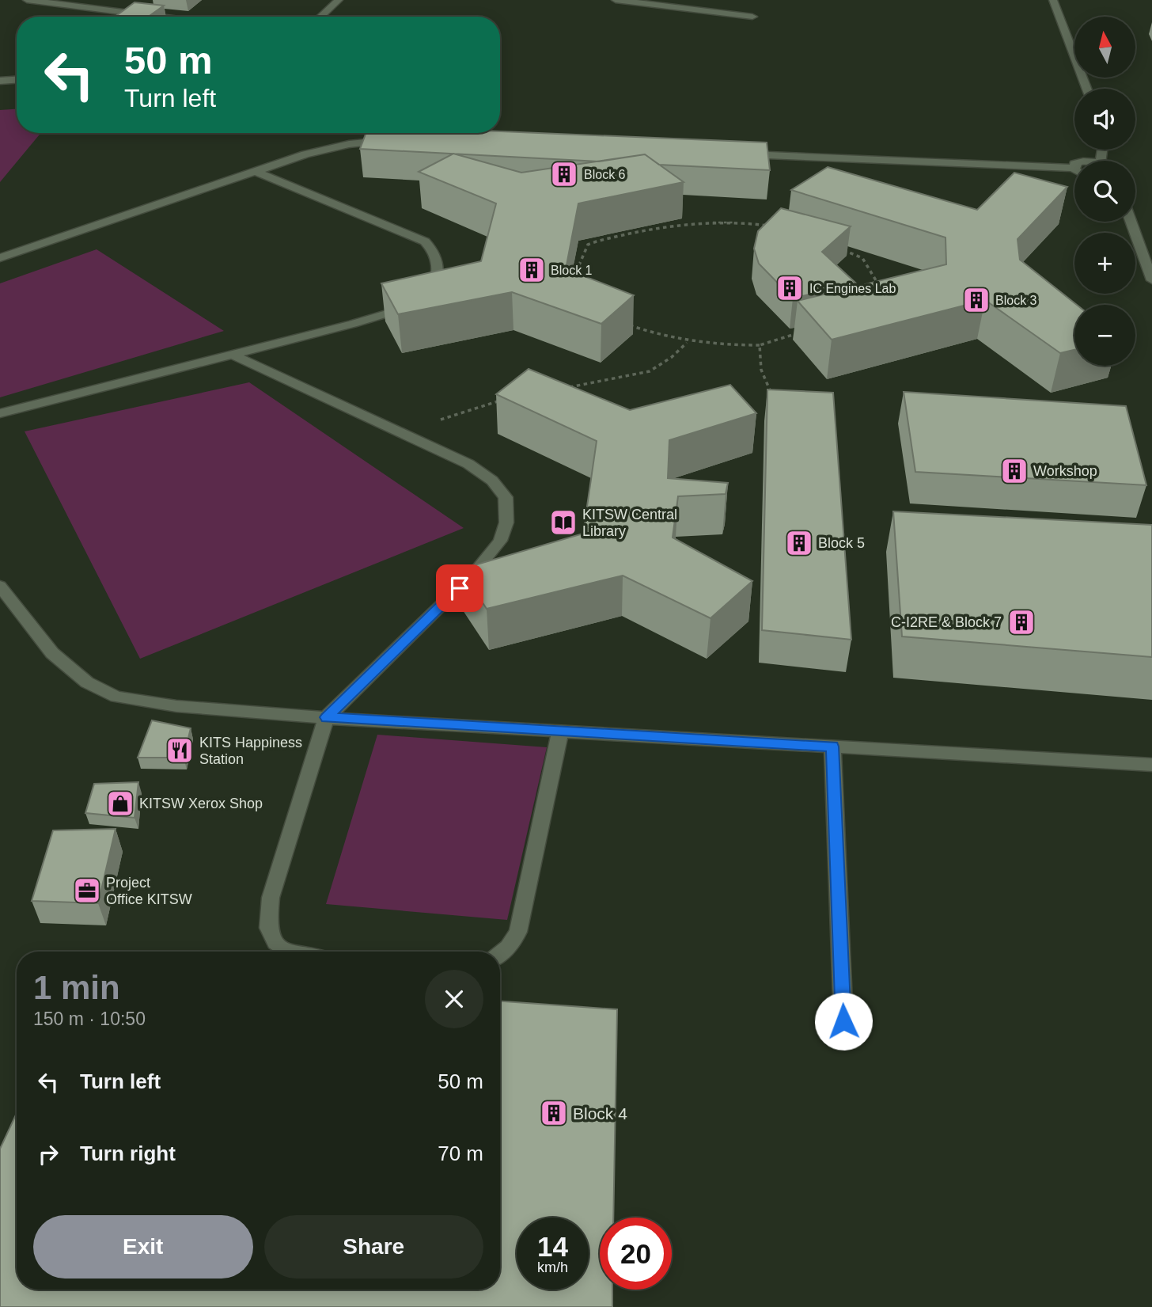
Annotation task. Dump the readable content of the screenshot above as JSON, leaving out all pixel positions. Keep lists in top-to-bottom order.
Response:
{
  "places": {
    "building": [
      "Block 6",
      "Block 1",
      "IC Engines Lab",
      "Block 3",
      "Workshop",
      "Block 5",
      "C-I2RE & Block 7",
      "Block 4"
    ],
    "library": ["KITSW Central Library"],
    "restaurant": ["KITS Happiness Station"],
    "shop": ["KITSW Xerox Shop"],
    "office": ["Project Office KITSW"]
  },
  "north": "top",
  "page": {
    "map_buttons": ["+", "−"],
    "turn": ["50 m", "Turn left"],
    "heading": ["1 min", "150 m · 10:50"],
    "list": [
      {
        "name": "Turn left",
        "value": "50 m"
      },
      {
        "name": "Turn right",
        "value": "70 m"
      }
    ],
    "buttons": ["Exit", "Share"],
    "speed": "14 km/h",
    "limit": "20"
  }
}
